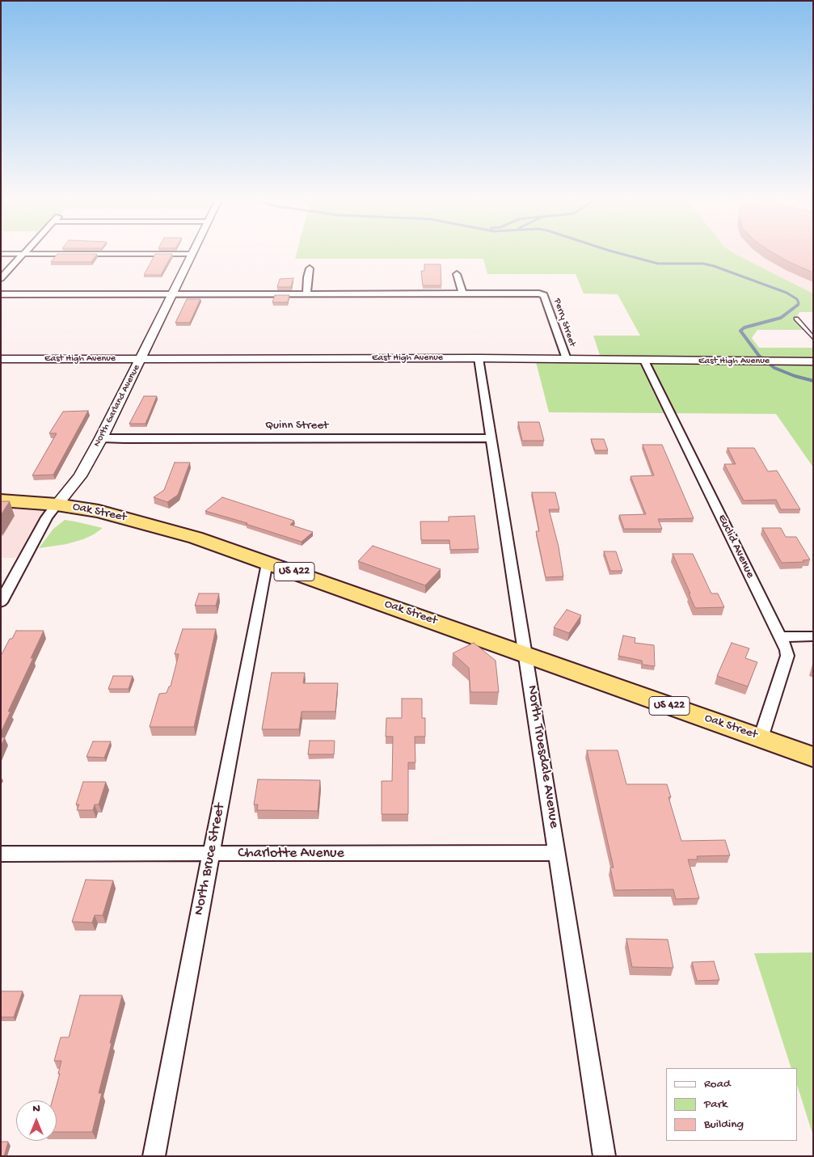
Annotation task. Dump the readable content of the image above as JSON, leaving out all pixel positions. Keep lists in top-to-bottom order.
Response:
{
  "streets": {
    "highway": ["Oak Street", "US 422"],
    "street": [
      "Perry Street",
      "East High Avenue",
      "North Garland Avenue",
      "Quinn Street",
      "Euclid Avenue",
      "North Truesdale Avenue",
      "Charlotte Avenue",
      "North Bruce Street"
    ]
  },
  "crossings": [
    ["Perry Street", "East High Avenue"],
    ["East High Avenue", "North Garland Avenue"],
    ["East High Avenue", "Euclid Avenue"],
    ["East High Avenue", "North Truesdale Avenue"],
    ["North Garland Avenue", "Quinn Street"],
    ["North Garland Avenue", "Oak Street"],
    ["Quinn Street", "North Truesdale Avenue"],
    ["Oak Street", "Euclid Avenue"],
    ["Oak Street", "North Truesdale Avenue"],
    ["Oak Street", "North Bruce Street"],
    ["North Truesdale Avenue", "Charlotte Avenue"],
    ["Charlotte Avenue", "North Bruce Street"]
  ],
  "legend": ["Road", "Park", "Building"],
  "north": "top"
}
